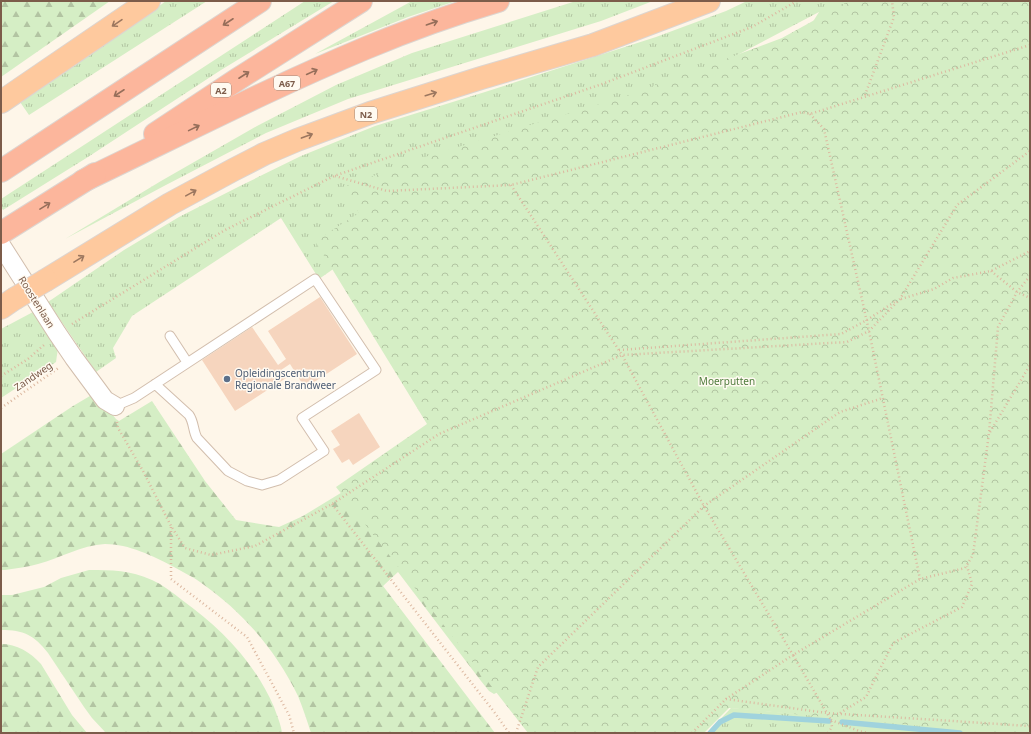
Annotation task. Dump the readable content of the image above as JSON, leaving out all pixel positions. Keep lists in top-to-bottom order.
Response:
{
  "streets": {
    "highway": ["A67", "A2", "N2"],
    "street": ["Roostenlaan"],
    "path": ["Zandweg"]
  },
  "crossings": [
    ["A67", "A2"],
    ["Roostenlaan", "Zandweg"]
  ],
  "parks": ["Moerputten"],
  "places": ["Opleidingscentrum Regionale Brandweer"]
}
